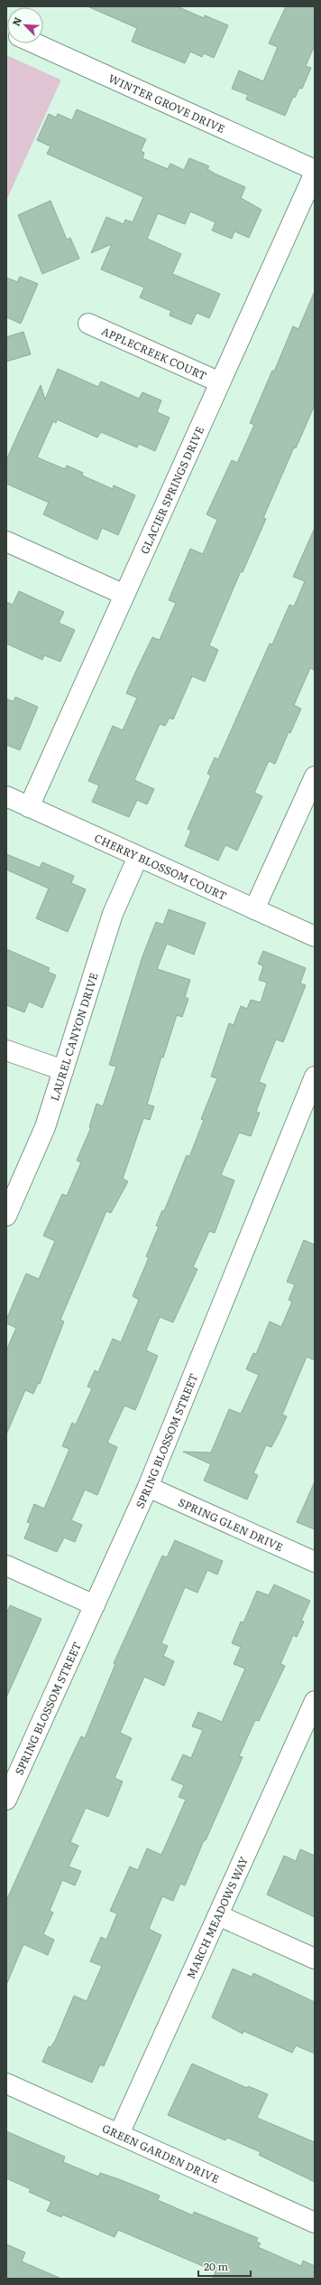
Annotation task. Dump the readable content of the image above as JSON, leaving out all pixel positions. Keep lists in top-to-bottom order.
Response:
{
  "streets": {
    "street": [
      "WINTER GROVE DRIVE",
      "APPLECREEK COURT",
      "GLACIER SPRINGS DRIVE",
      "CHERRY BLOSSOM COURT",
      "LAUREL CANYON DRIVE",
      "SPRING BLOSSOM STREET",
      "SPRING GLEN DRIVE",
      "MARCH MEADOWS WAY",
      "GREEN GARDEN DRIVE"
    ]
  },
  "crossings": [
    ["APPLECREEK COURT", "GLACIER SPRINGS DRIVE"],
    ["GLACIER SPRINGS DRIVE", "CHERRY BLOSSOM COURT"],
    ["CHERRY BLOSSOM COURT", "LAUREL CANYON DRIVE"],
    ["SPRING BLOSSOM STREET", "SPRING GLEN DRIVE"],
    ["MARCH MEADOWS WAY", "GREEN GARDEN DRIVE"]
  ],
  "scale_bar": "20 m",
  "north": "top left"
}
